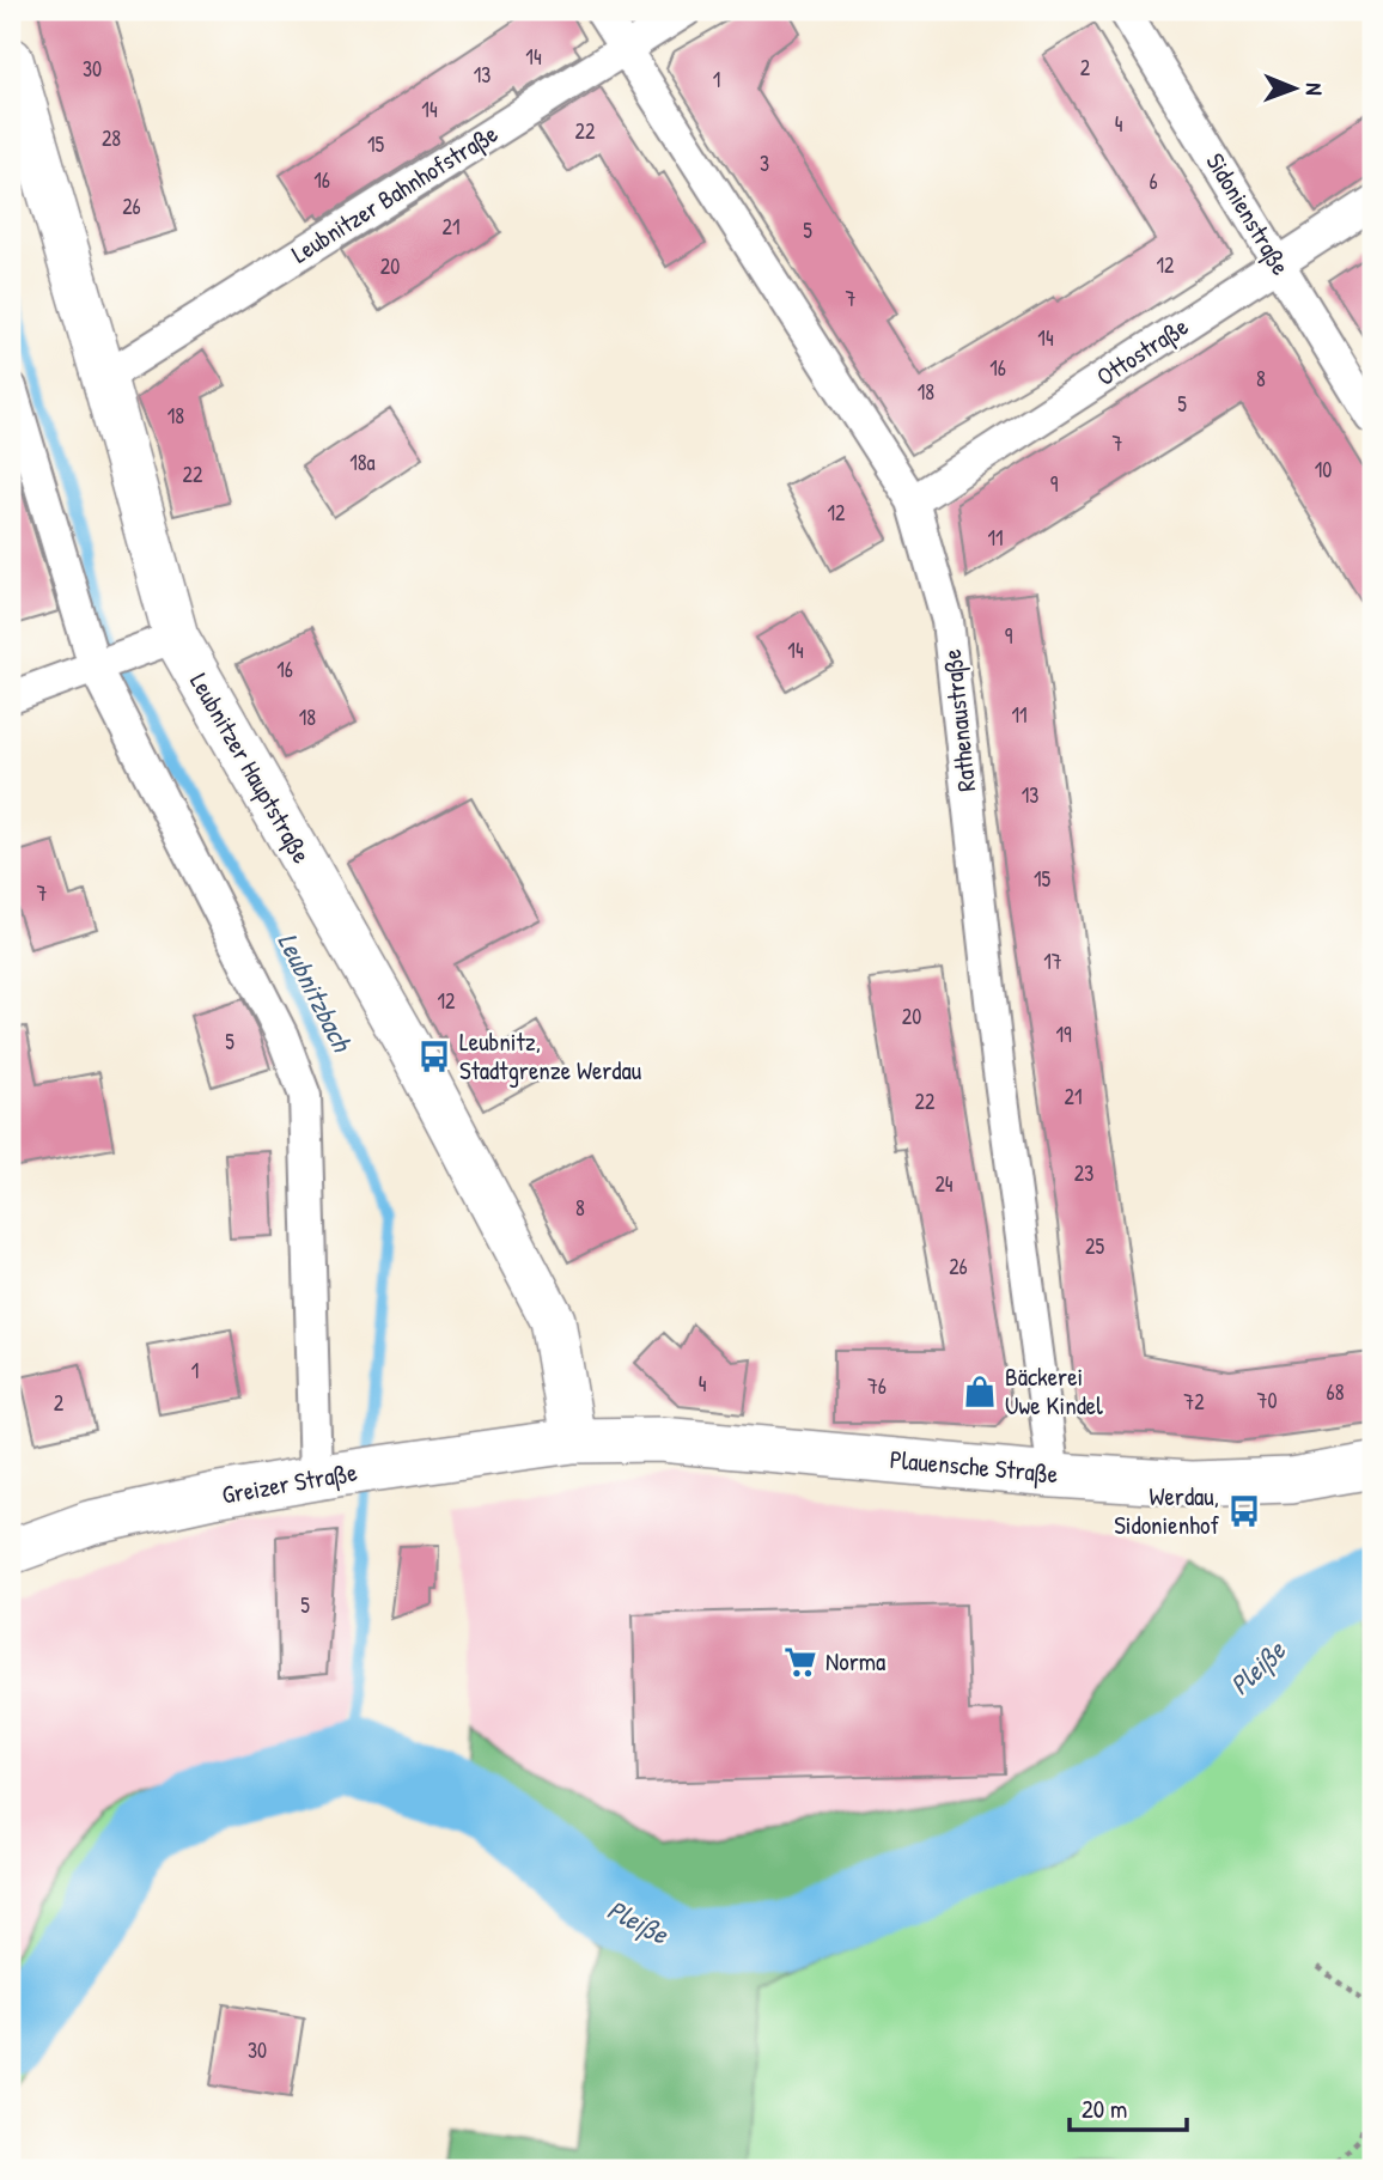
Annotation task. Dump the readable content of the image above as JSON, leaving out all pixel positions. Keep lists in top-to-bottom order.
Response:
{
  "streets": {
    "street": [
      "Leubnitzer Bahnhofstraße",
      "Sidonienstraße",
      "Ottostraße",
      "Rathenaustraße",
      "Leubnitzer Hauptstraße",
      "Plauensche Straße",
      "Greizer Straße"
    ]
  },
  "crossings": [
    ["Leubnitzer Bahnhofstraße", "Rathenaustraße"],
    ["Leubnitzer Bahnhofstraße", "Leubnitzer Hauptstraße"],
    ["Sidonienstraße", "Ottostraße"],
    ["Ottostraße", "Rathenaustraße"],
    ["Rathenaustraße", "Plauensche Straße"],
    ["Leubnitzer Hauptstraße", "Plauensche Straße"],
    ["Leubnitzer Hauptstraße", "Greizer Straße"],
    ["Plauensche Straße", "Greizer Straße"]
  ],
  "water": ["Leubnitzbach", "Pleiße"],
  "places": {
    "bus stop": ["Leubnitz, Stadtgrenze Werdau", "Werdau, Sidonienhof"],
    "shop": ["Bäckerei Uwe Kindel"],
    "supermarket": ["Norma"]
  },
  "house_numbers": [
    "14",
    "2",
    "30",
    "13",
    "1",
    "14",
    "4",
    "22",
    "28",
    "15",
    "3",
    "16",
    "6",
    "26",
    "21",
    "5",
    "12",
    "20",
    "7",
    "14",
    "16",
    "8",
    "18",
    "5",
    "18",
    "7",
    "18a",
    "10",
    "22",
    "9",
    "12",
    "11",
    "9",
    "14",
    "16",
    "11",
    "18",
    "13",
    "15",
    "7",
    "17",
    "12",
    "20",
    "19",
    "5",
    "21",
    "22",
    "23",
    "24",
    "8",
    "25",
    "26",
    "1",
    "4",
    "76",
    "68",
    "70",
    "72",
    "2",
    "5",
    "30"
  ],
  "scale_bar": "20 m",
  "north": "right"
}
